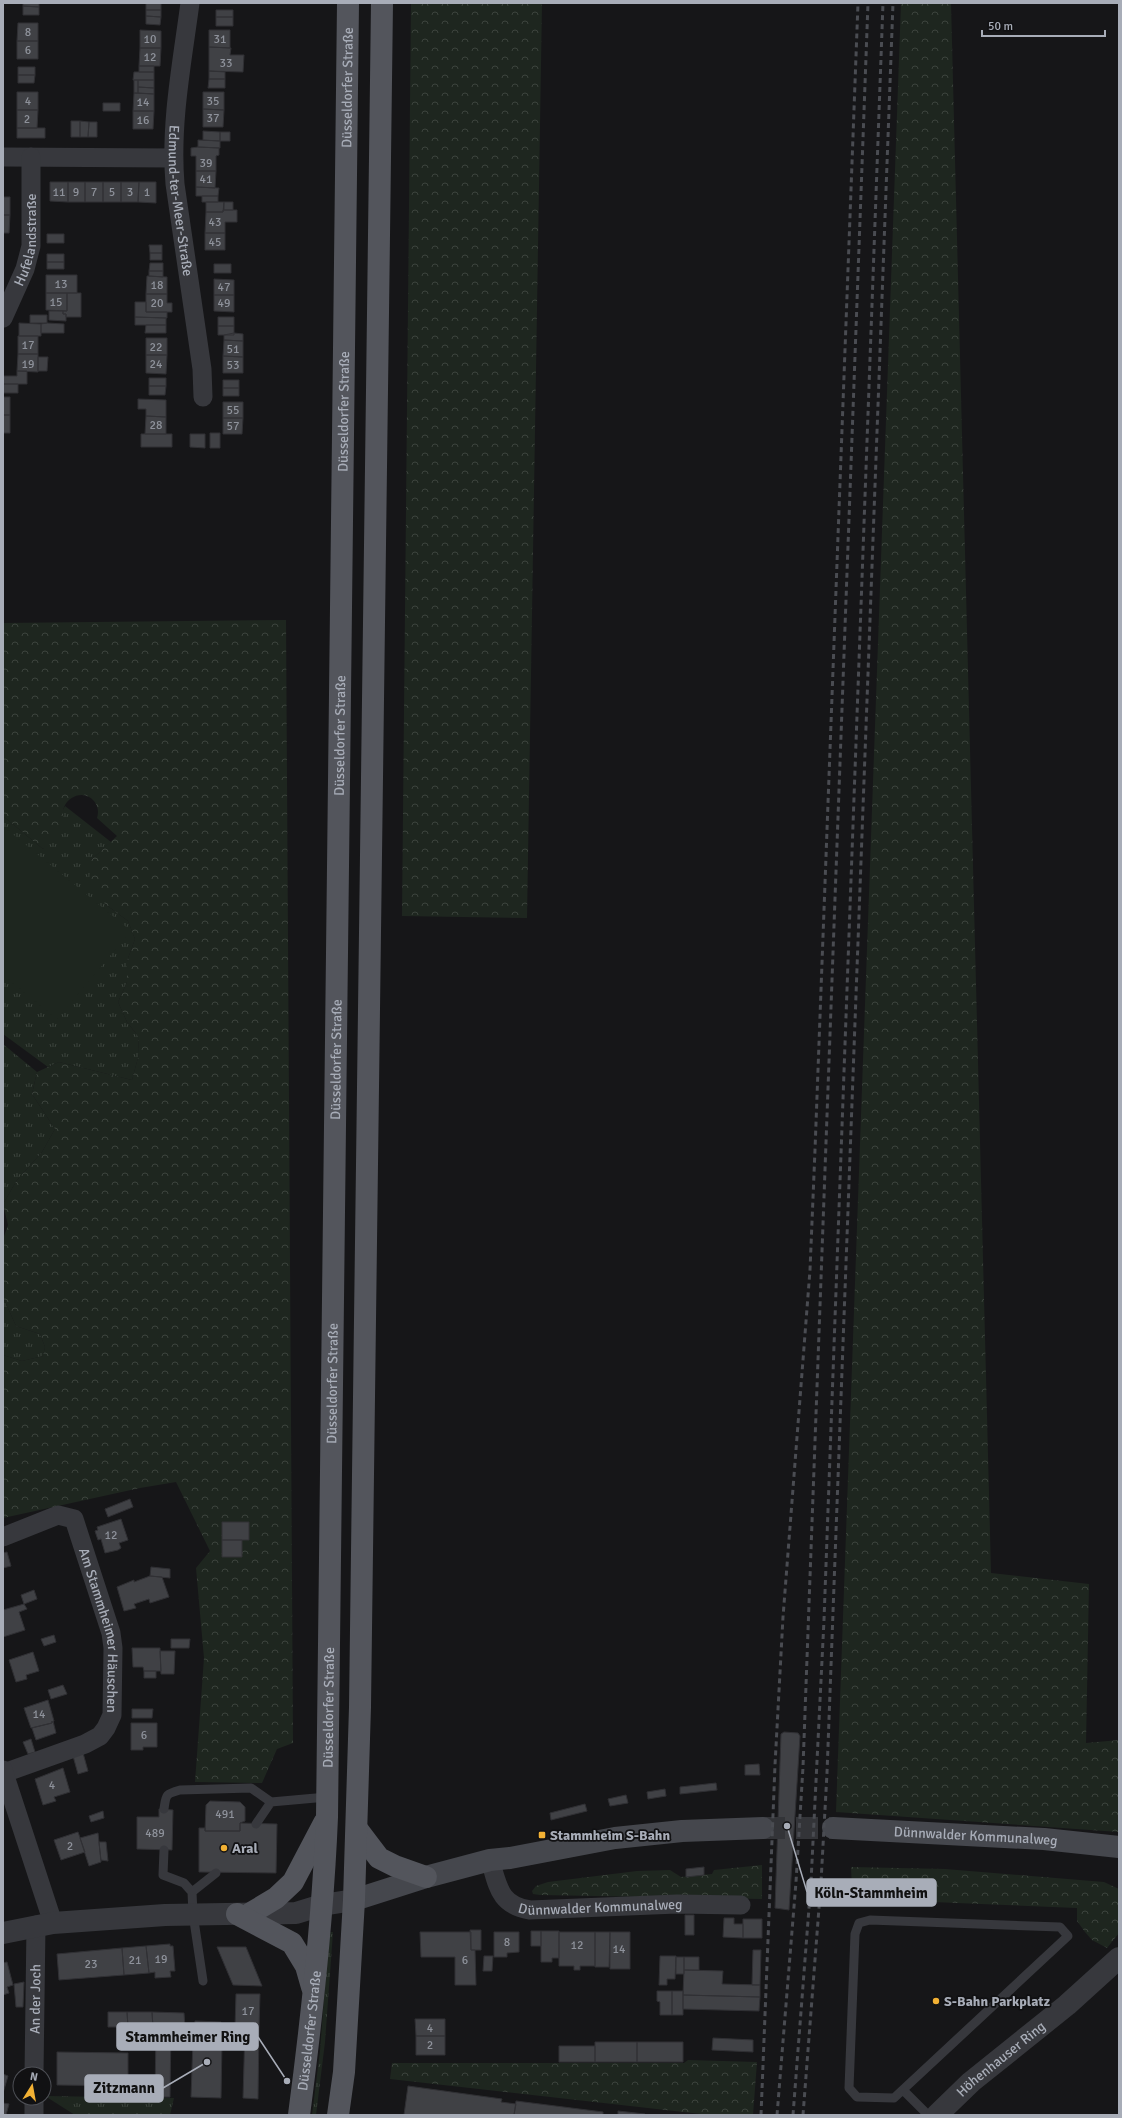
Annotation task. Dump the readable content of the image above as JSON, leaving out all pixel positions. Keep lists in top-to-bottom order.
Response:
{
  "streets": {
    "main road": ["Düsseldorfer Straße", "Dünnwalder Kommunalweg"],
    "street": [
      "Edmund-ter-Meer-Straße",
      "Hufelandstraße",
      "Am Stammheimer Häuschen",
      "An der Joch",
      "Höhenhauser Ring"
    ]
  },
  "crossings": [
    ["Am Stammheimer Häuschen", "An der Joch"]
  ],
  "places": {
    "other": [
      "Köln-Stammheim",
      "Aral",
      "S-Bahn Parkplatz",
      "Zitzmann",
      "Stammheimer Ring"
    ],
    "transit": ["Stammheim S-Bahn"]
  },
  "house_numbers": [
    "8",
    "10",
    "31",
    "6",
    "12",
    "33",
    "4",
    "35",
    "14",
    "37",
    "2",
    "16",
    "39",
    "41",
    "11",
    "9",
    "7",
    "5",
    "3",
    "1",
    "43",
    "45",
    "13",
    "18",
    "47",
    "15",
    "20",
    "49",
    "17",
    "22",
    "51",
    "19",
    "24",
    "53",
    "55",
    "28",
    "57",
    "12",
    "14",
    "6",
    "4",
    "491",
    "489",
    "2",
    "8",
    "12",
    "14",
    "19",
    "21",
    "6",
    "23",
    "17",
    "4",
    "2"
  ],
  "scale_bar": "50 m",
  "north": "top"
}
